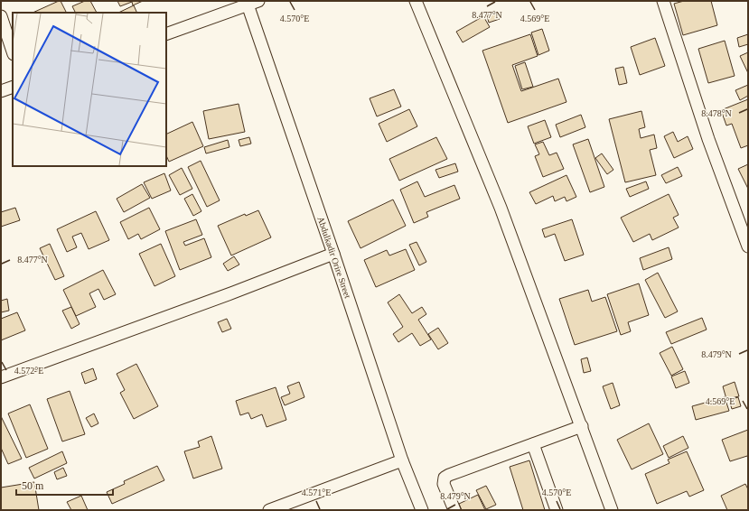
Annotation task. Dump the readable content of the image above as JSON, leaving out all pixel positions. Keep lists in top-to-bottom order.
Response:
{
  "streets": {
    "street": ["Abdulkadir Orire Street"]
  },
  "scale_bar": "50 m",
  "coordinates": [
    "8.477°N",
    "4.570°E",
    "4.569°E",
    "8.478°N",
    "8.479°N",
    "4.572°E",
    "4.571°E"
  ]
}
